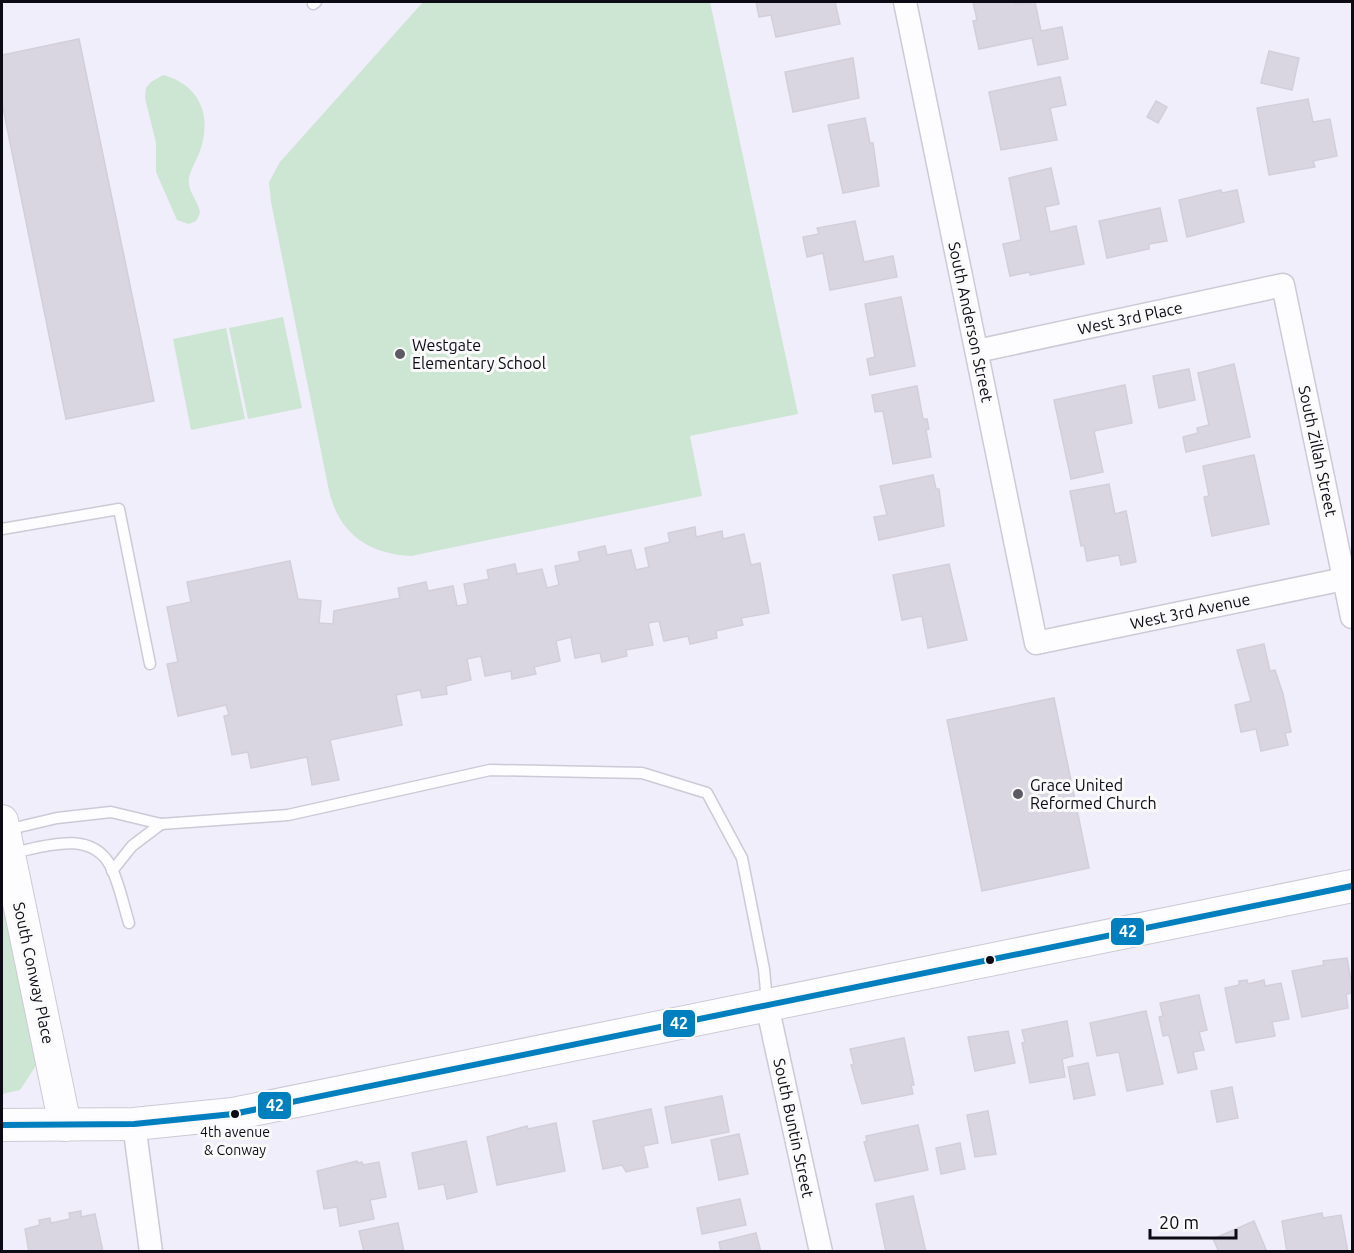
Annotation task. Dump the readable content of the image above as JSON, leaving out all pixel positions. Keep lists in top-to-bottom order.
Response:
{
  "streets": {
    "street": [
      "West 3rd Place",
      "South Anderson Street",
      "South Zillah Street",
      "West 3rd Avenue",
      "South Conway Place",
      "South Buntin Street"
    ]
  },
  "crossings": [
    ["West 3rd Place", "South Anderson Street"],
    ["West 3rd Place", "South Zillah Street"],
    ["South Anderson Street", "West 3rd Avenue"],
    ["South Zillah Street", "West 3rd Avenue"]
  ],
  "places": ["Westgate Elementary School", "Grace United Reformed Church", "4th avenue & Conway"],
  "lines": ["transit line 42"],
  "scale_bar": "20 m"
}
